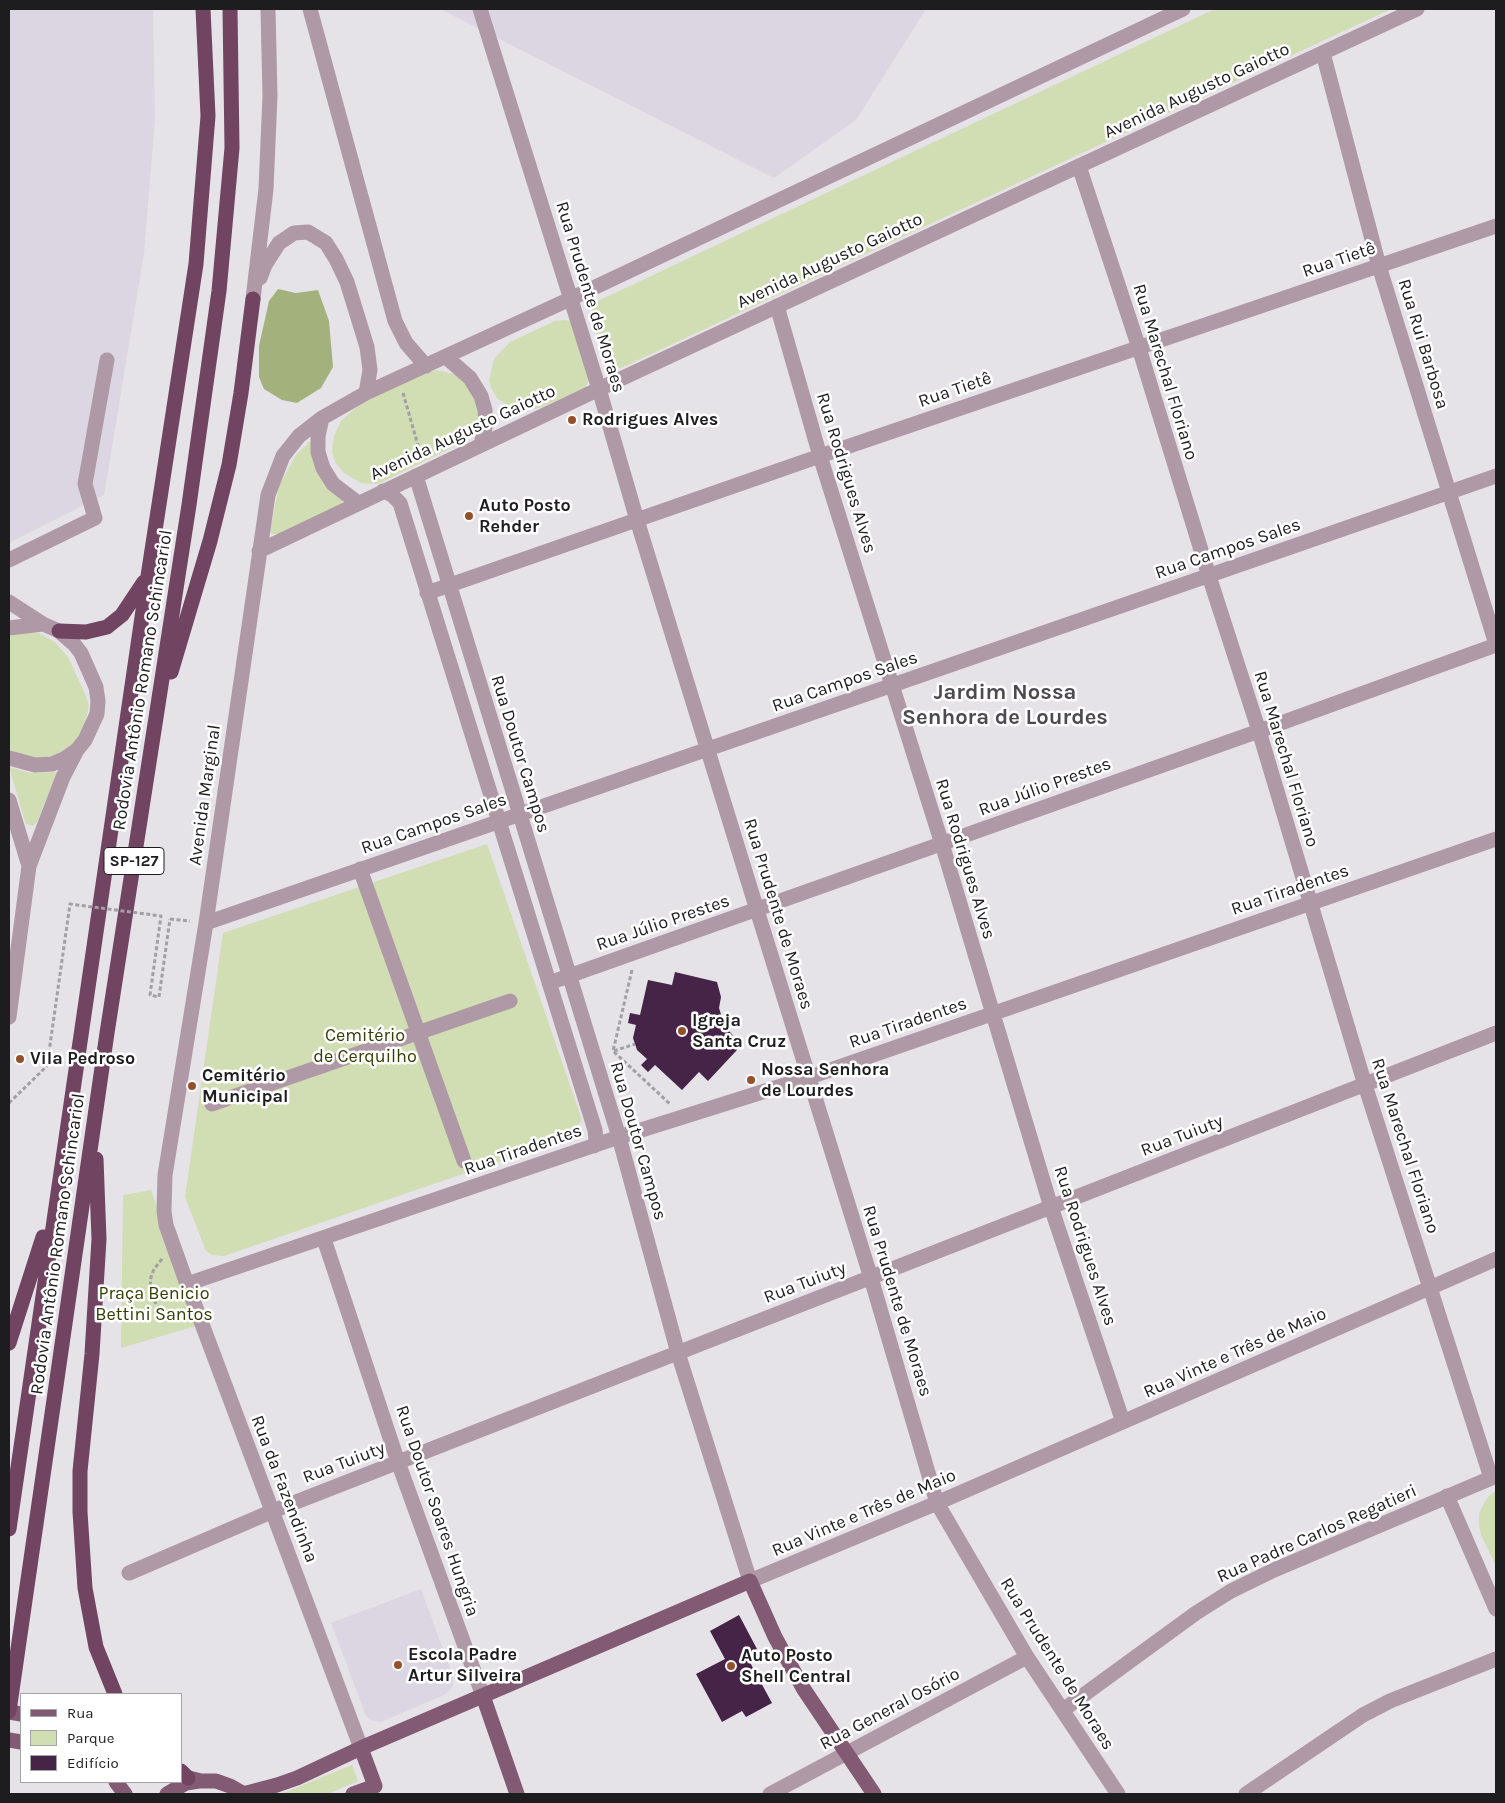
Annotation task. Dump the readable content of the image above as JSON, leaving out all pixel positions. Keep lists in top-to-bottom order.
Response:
{
  "streets": {
    "highway": ["Rodovia Antônio Romano Schincariol", "SP-127"],
    "main road": [
      "Rua Doutor Campos",
      "Rua Vinte e Três de Maio",
      "Rua da Fazendinha",
      "Rua Doutor Soares Hungria"
    ],
    "street": [
      "Avenida Augusto Gaiotto",
      "Rua Tietê",
      "Rua Prudente de Moraes",
      "Rua Rui Barbosa",
      "Rua Marechal Floriano",
      "Rua Rodrigues Alves",
      "Rua Campos Sales",
      "Rua Júlio Prestes",
      "Avenida Marginal",
      "Rua Tiradentes",
      "Rua Tuiuty",
      "Rua Padre Carlos Regatieri",
      "Rua General Osório"
    ]
  },
  "crossings": [
    ["Avenida Augusto Gaiotto", "Rua Prudente de Moraes"],
    ["Avenida Augusto Gaiotto", "Rua Rui Barbosa"],
    ["Avenida Augusto Gaiotto", "Rua Marechal Floriano"],
    ["Avenida Augusto Gaiotto", "Rua Rodrigues Alves"],
    ["Avenida Augusto Gaiotto", "Rua Doutor Campos"],
    ["Avenida Augusto Gaiotto", "Avenida Marginal"],
    ["Rua Tietê", "Rua Prudente de Moraes"],
    ["Rua Tietê", "Rua Rui Barbosa"],
    ["Rua Tietê", "Rua Marechal Floriano"],
    ["Rua Tietê", "Rua Rodrigues Alves"],
    ["Rua Tietê", "Rua Doutor Campos"],
    ["Rua Prudente de Moraes", "Rua Campos Sales"],
    ["Rua Prudente de Moraes", "Rua Júlio Prestes"],
    ["Rua Prudente de Moraes", "Rua Tiradentes"],
    ["Rua Prudente de Moraes", "Rua Tuiuty"],
    ["Rua Prudente de Moraes", "Rua Vinte e Três de Maio"],
    ["Rua Prudente de Moraes", "Rua Padre Carlos Regatieri"],
    ["Rua Prudente de Moraes", "Rua General Osório"],
    ["Rua Rui Barbosa", "Rua Campos Sales"],
    ["Rua Rui Barbosa", "Rua Júlio Prestes"],
    ["Rua Marechal Floriano", "Rua Campos Sales"],
    ["Rua Marechal Floriano", "Rua Júlio Prestes"],
    ["Rua Marechal Floriano", "Rua Tiradentes"],
    ["Rua Marechal Floriano", "Rua Tuiuty"],
    ["Rua Marechal Floriano", "Rua Vinte e Três de Maio"],
    ["Rua Marechal Floriano", "Rua Padre Carlos Regatieri"],
    ["Rua Rodrigues Alves", "Rua Campos Sales"],
    ["Rua Rodrigues Alves", "Rua Júlio Prestes"],
    ["Rua Rodrigues Alves", "Rua Tiradentes"],
    ["Rua Rodrigues Alves", "Rua Tuiuty"],
    ["Rua Rodrigues Alves", "Rua Vinte e Três de Maio"],
    ["Rua Campos Sales", "Rua Doutor Campos"],
    ["Rua Campos Sales", "Avenida Marginal"],
    ["Rua Doutor Campos", "Rua Júlio Prestes"],
    ["Rua Doutor Campos", "Rua Tiradentes"],
    ["Rua Doutor Campos", "Rua Tuiuty"],
    ["Rua Doutor Campos", "Rua Vinte e Três de Maio"],
    ["Rua Doutor Campos", "Rua General Osório"],
    ["Avenida Marginal", "Rua da Fazendinha"],
    ["Rua Tiradentes", "Rua da Fazendinha"],
    ["Rua Tiradentes", "Rua Doutor Soares Hungria"],
    ["Rua Tuiuty", "Rua da Fazendinha"],
    ["Rua Tuiuty", "Rua Doutor Soares Hungria"],
    ["Rua Vinte e Três de Maio", "Rua da Fazendinha"],
    ["Rua Vinte e Três de Maio", "Rua Doutor Soares Hungria"]
  ],
  "districts": ["Jardim Nossa Senhora de Lourdes"],
  "parks": ["Cemitério de Cerquilho", "Praça Benicio Bettini Santos"],
  "places": [
    "Rodrigues Alves",
    "Auto Posto Rehder",
    "Igreja Santa Cruz",
    "Vila Pedroso",
    "Nossa Senhora de Lourdes",
    "Cemitério Municipal",
    "Escola Padre Artur Silveira",
    "Auto Posto Shell Central"
  ],
  "legend": ["Rua", "Parque", "Edifício"]
}
